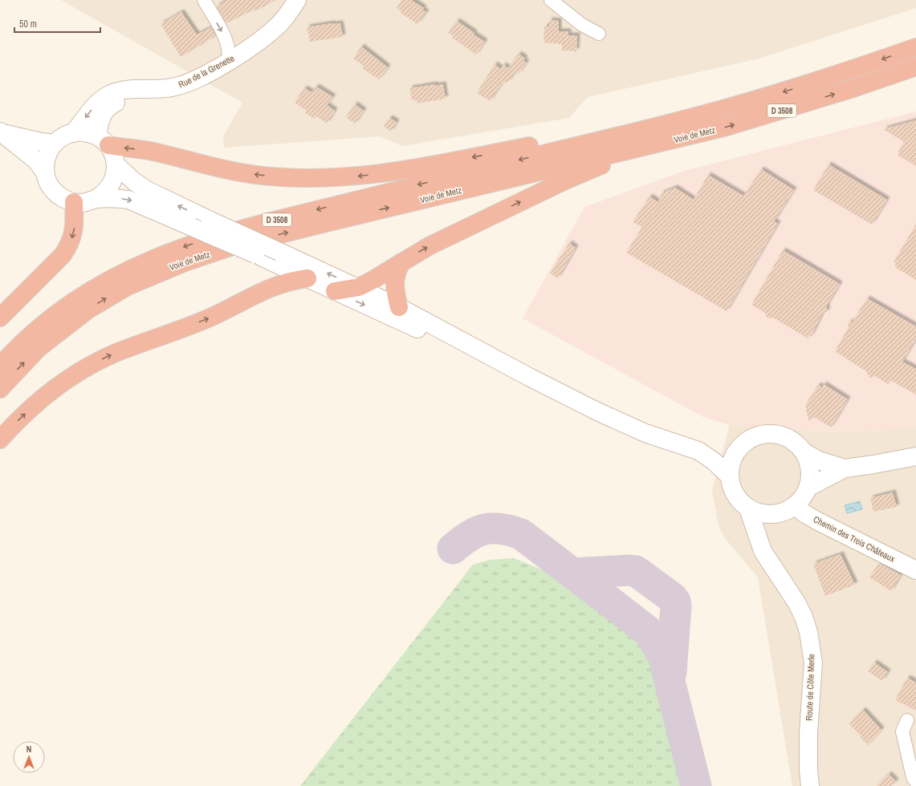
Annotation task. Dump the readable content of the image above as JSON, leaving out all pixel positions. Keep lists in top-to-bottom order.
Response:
{
  "streets": {
    "highway": ["D 3508", "Voie de Metz"],
    "main road": ["Rue de la Grenette", "Chemin des Trois Châteaux", "Route de Côte Merle"]
  },
  "crossings": [
    ["Chemin des Trois Châteaux", "Route de Côte Merle"]
  ],
  "scale_bar": "50 m",
  "north": "top"
}
